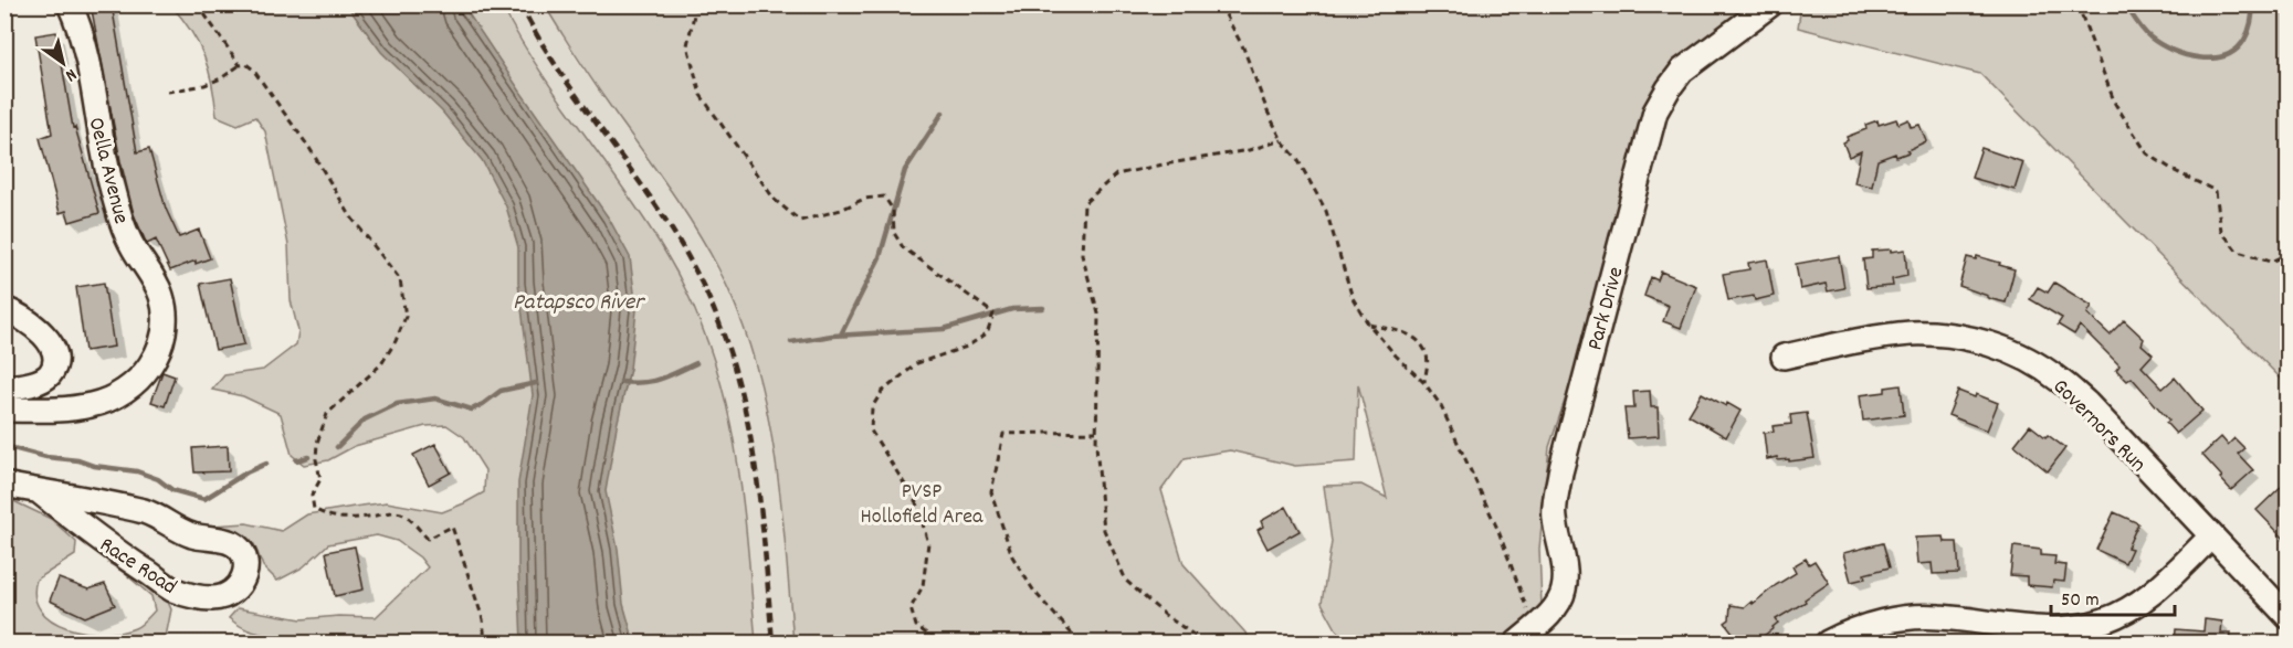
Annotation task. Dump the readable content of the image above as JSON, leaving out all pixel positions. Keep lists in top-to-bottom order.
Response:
{
  "streets": {
    "street": [
      "Oella Avenue",
      "Park Drive",
      "Governors Run",
      "Race Road"
    ]
  },
  "water": ["Patapsco River"],
  "parks": ["PVSP Hollofield Area"],
  "scale_bar": "50 m",
  "north": "bottom right"
}
